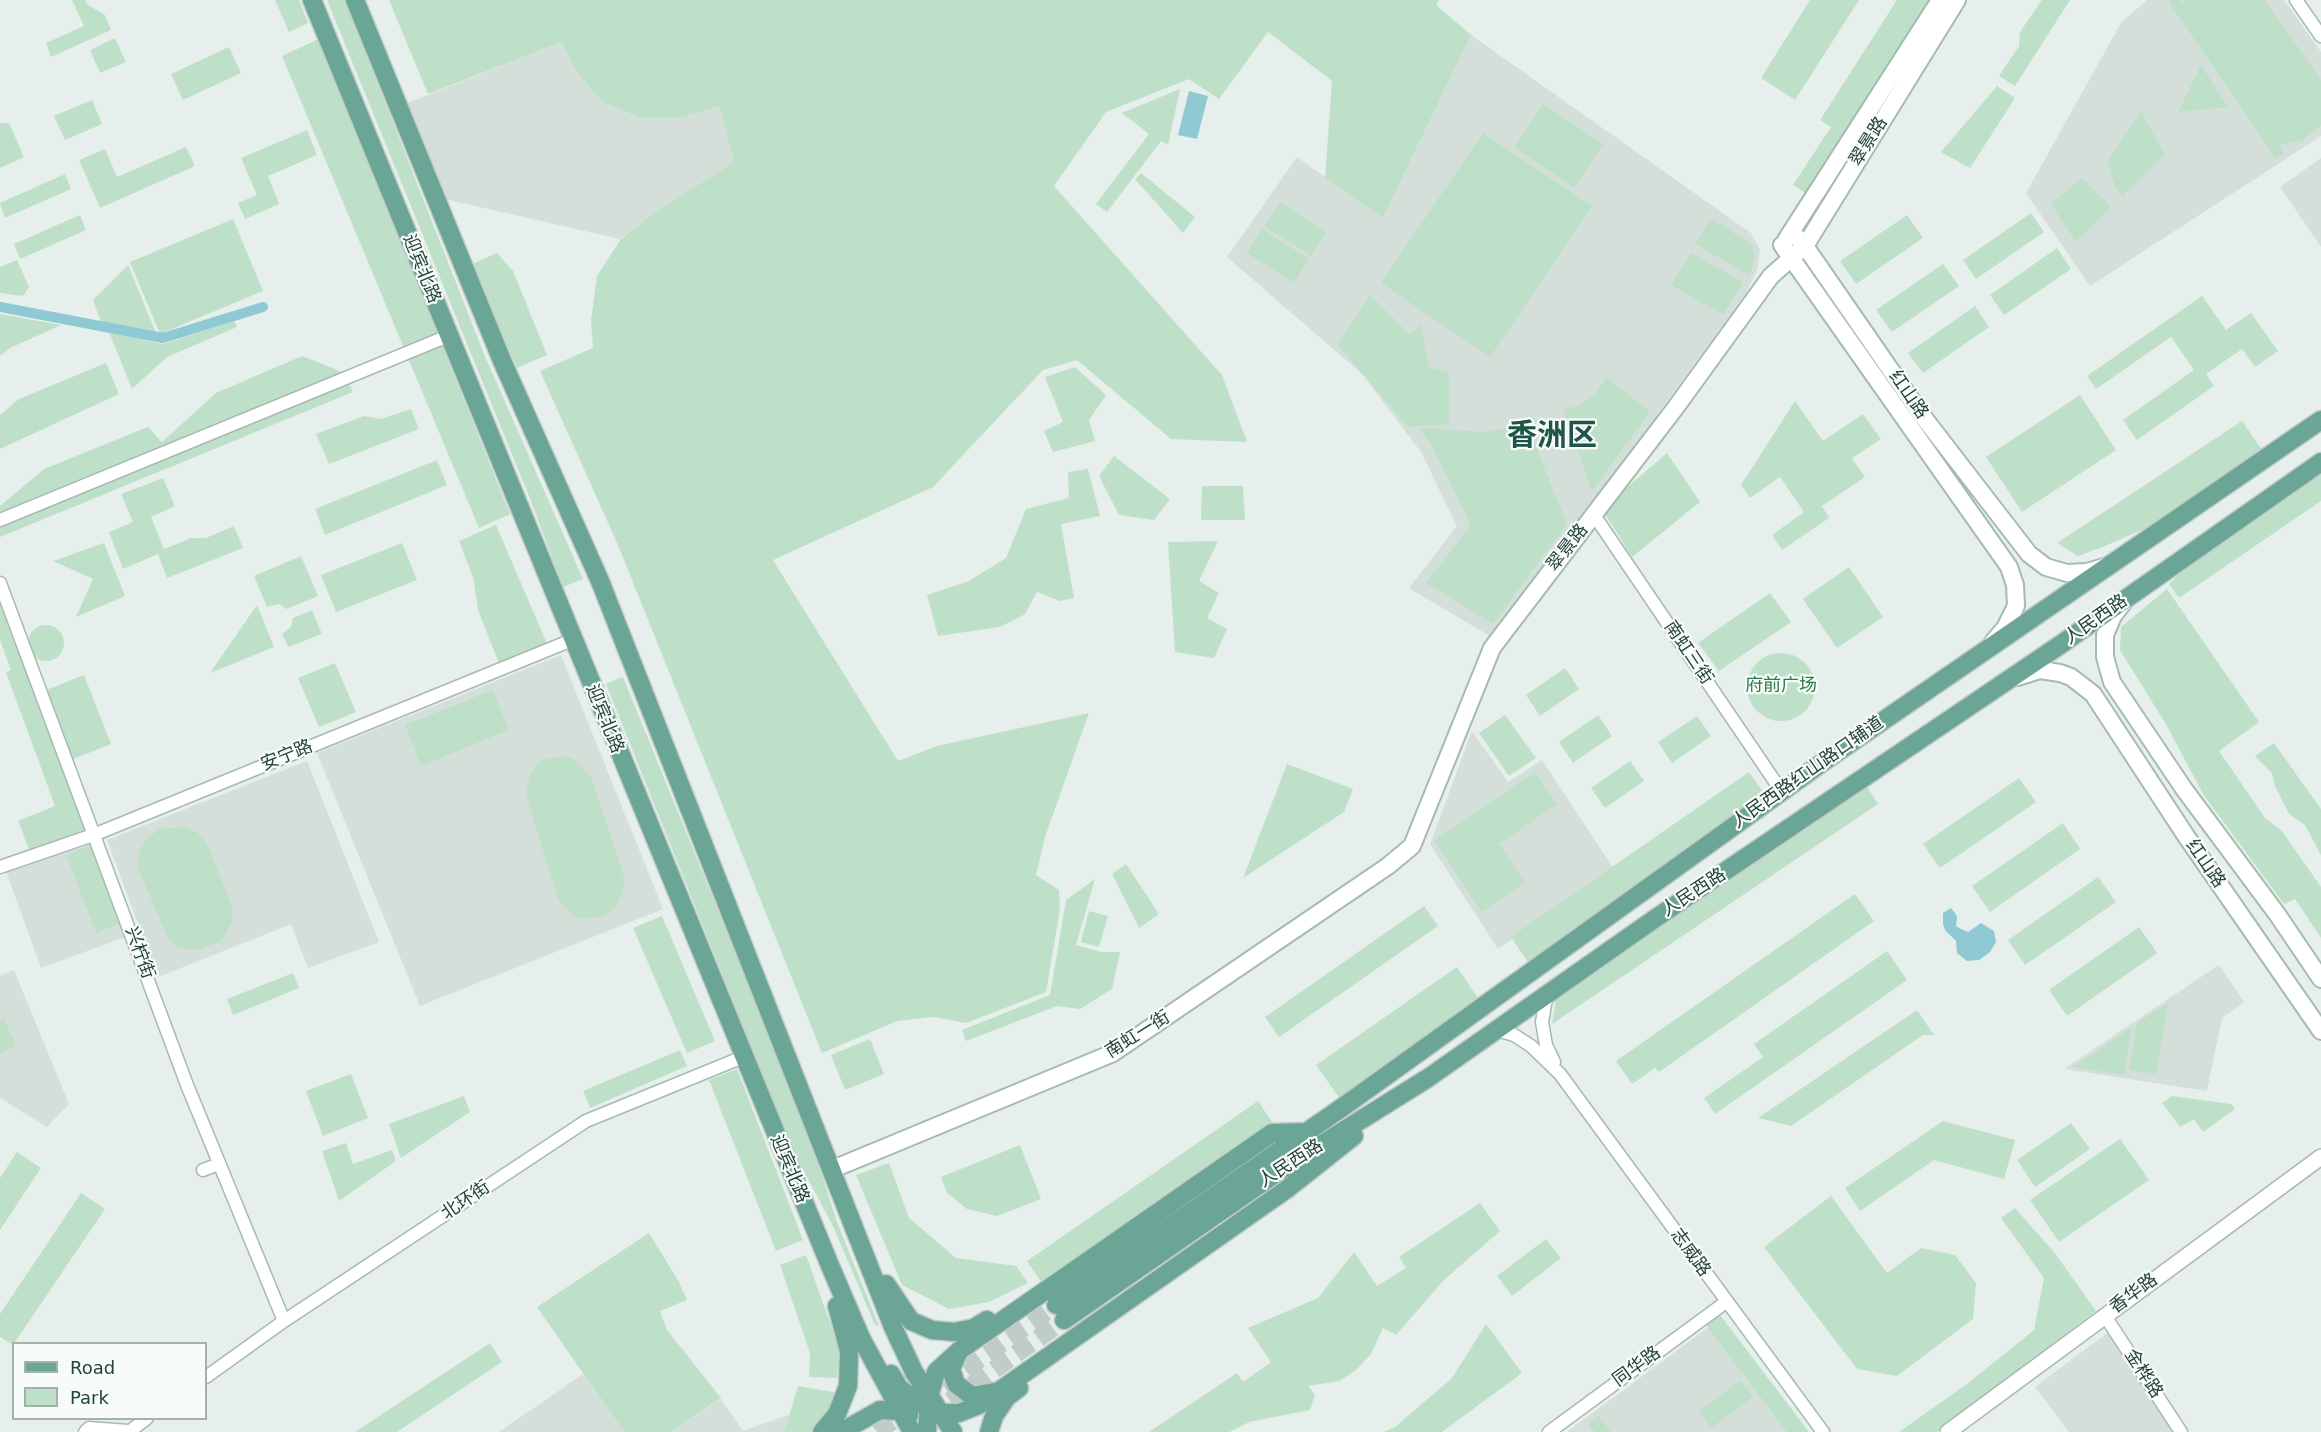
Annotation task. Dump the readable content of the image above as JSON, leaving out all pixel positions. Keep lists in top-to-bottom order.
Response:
{
  "streets": {
    "main road": [
      "翠景路",
      "迎宾北路",
      "红山路",
      "人民西路",
      "人民西路红山路口辅道",
      "南虹一街"
    ],
    "street": [
      "南虹三街",
      "安宁路",
      "兴柠街",
      "北环街",
      "志威路",
      "香华路",
      "同华路",
      "金桦路"
    ]
  },
  "crossings": [
    ["翠景路", "红山路"],
    ["翠景路", "南虹三街"],
    ["翠景路", "南虹一街"],
    ["迎宾北路", "安宁路"],
    ["迎宾北路", "北环街"],
    ["红山路", "人民西路"],
    ["红山路", "人民西路红山路口辅道"],
    ["人民西路", "人民西路红山路口辅道"],
    ["人民西路", "志威路"],
    ["南虹三街", "人民西路红山路口辅道"],
    ["安宁路", "兴柠街"],
    ["兴柠街", "北环街"],
    ["志威路", "同华路"],
    ["香华路", "金桦路"]
  ],
  "districts": ["香洲区"],
  "parks": ["府前广场"],
  "legend": ["Road", "Park"]
}
